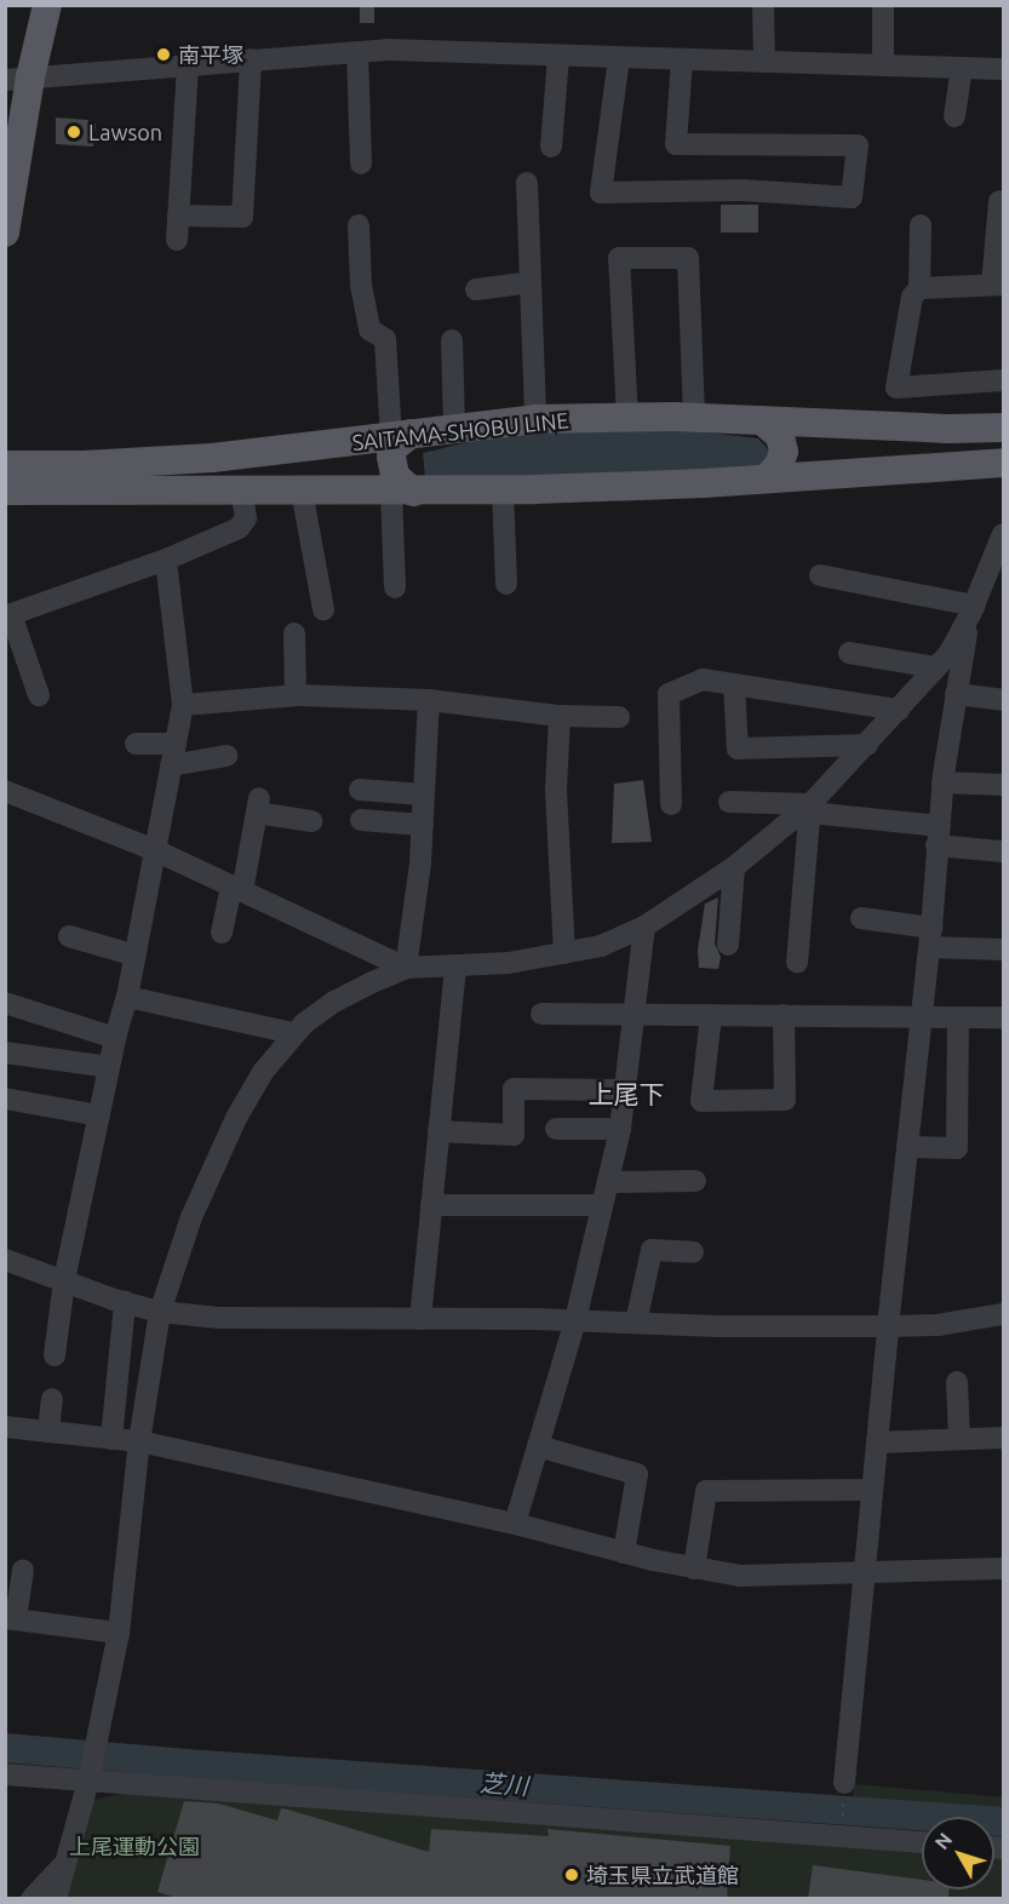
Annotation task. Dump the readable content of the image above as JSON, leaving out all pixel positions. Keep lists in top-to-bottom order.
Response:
{
  "streets": {
    "main road": ["SAITAMA-SHOBU LINE"]
  },
  "districts": ["上尾下"],
  "water": ["芝川"],
  "parks": ["上尾運動公園"],
  "places": ["南平塚", "Lawson", "埼玉県立武道館"],
  "north": "top left"
}
